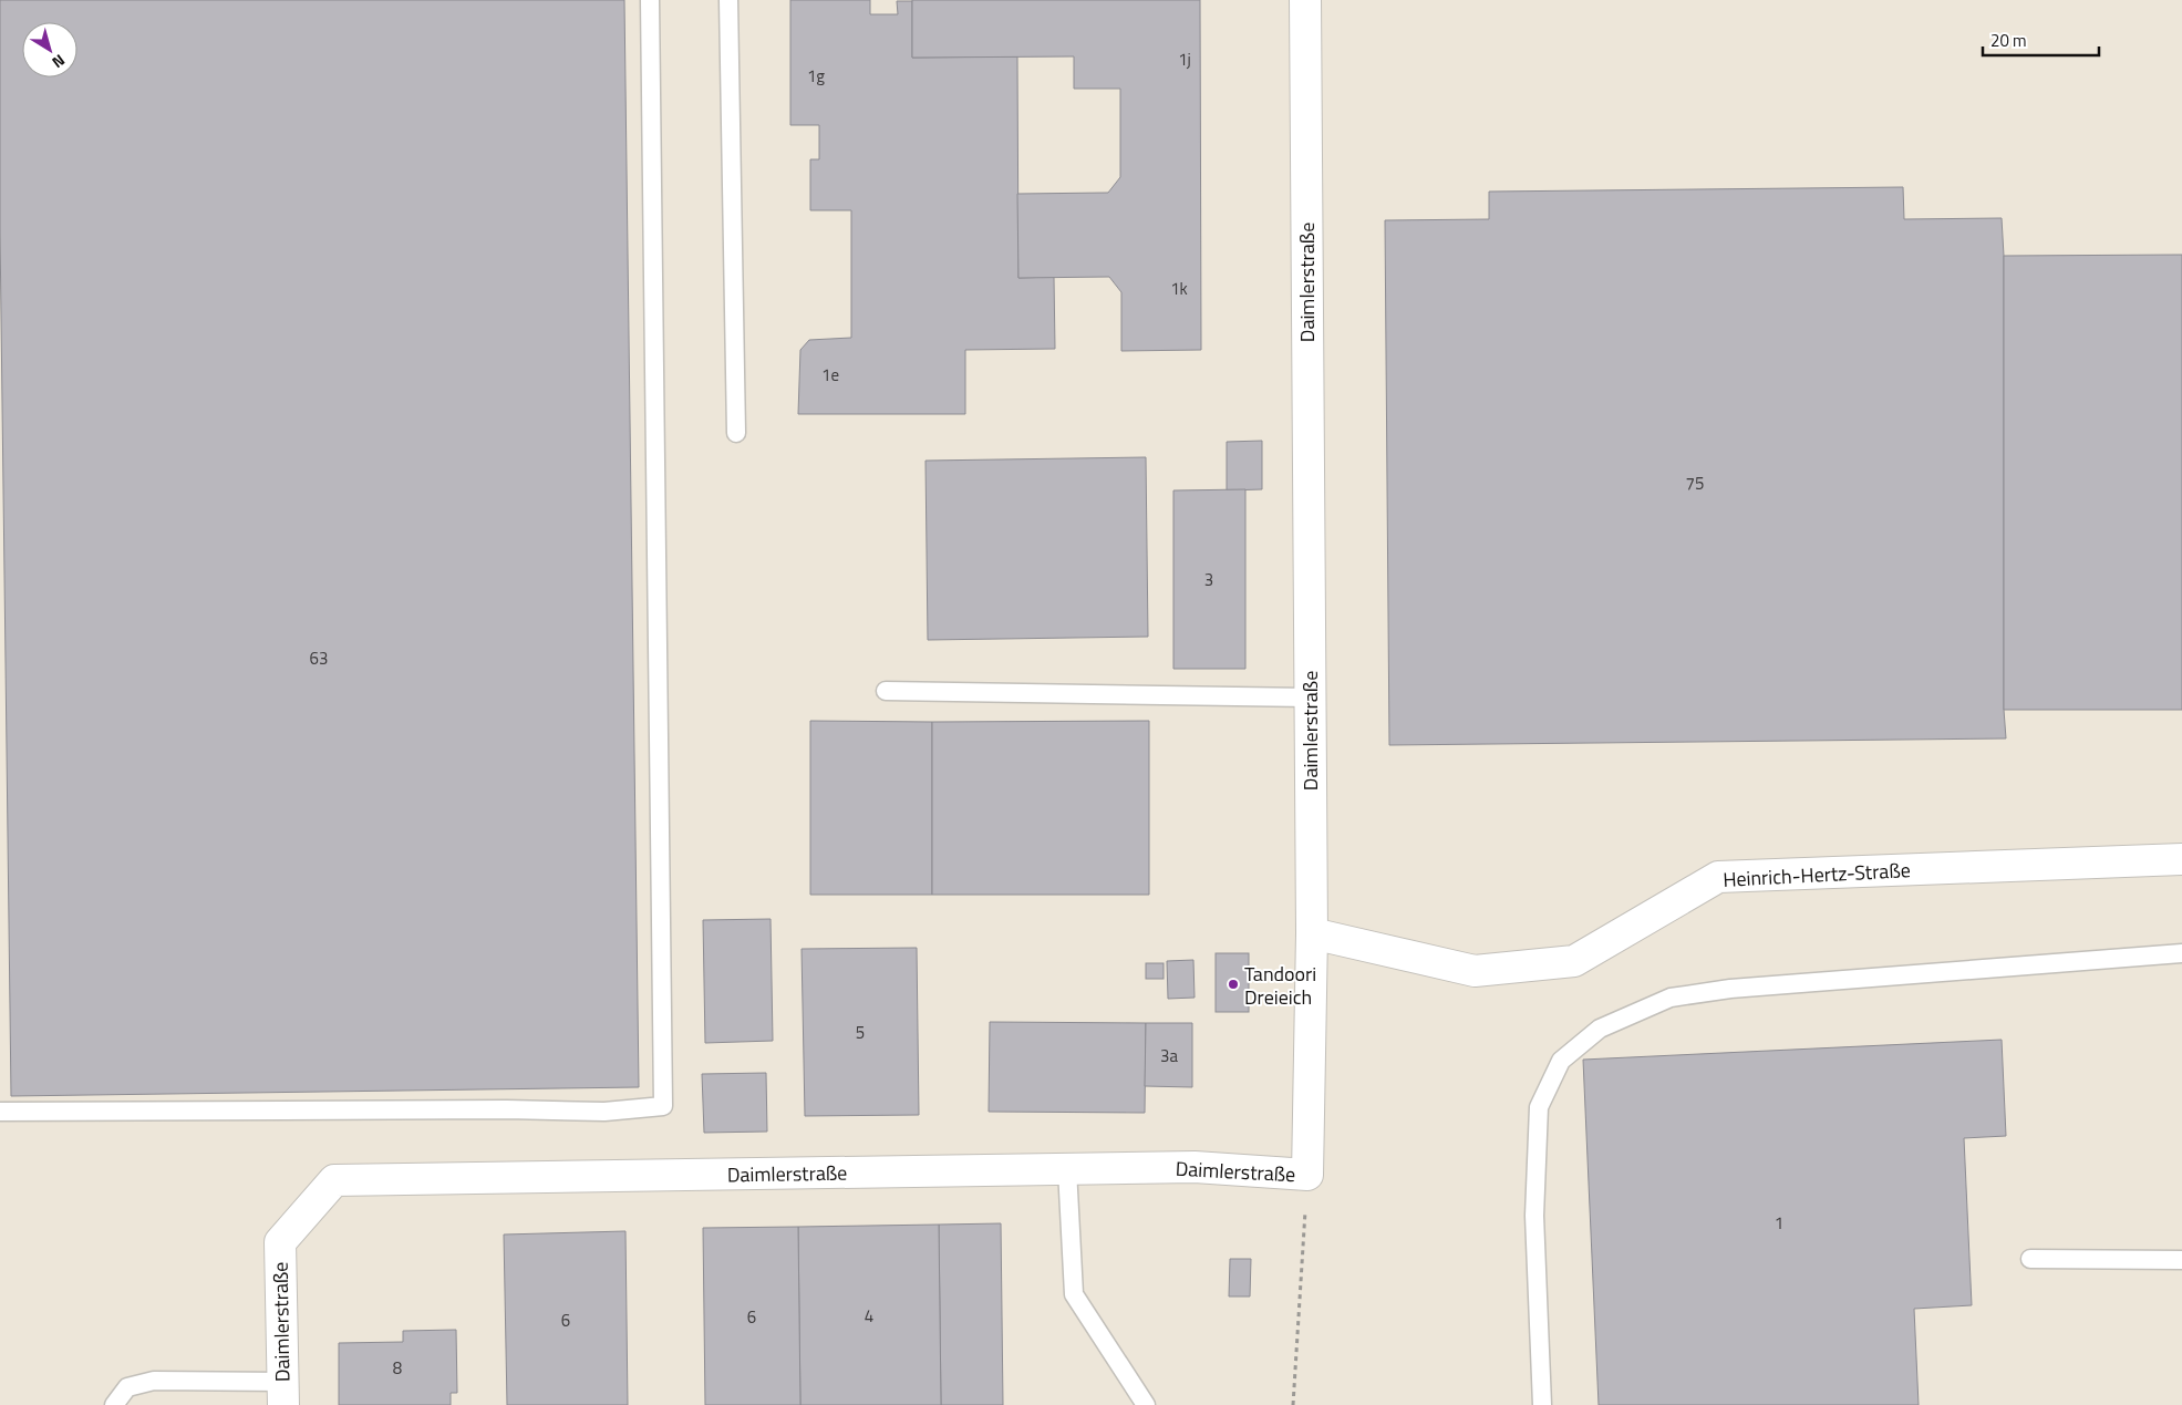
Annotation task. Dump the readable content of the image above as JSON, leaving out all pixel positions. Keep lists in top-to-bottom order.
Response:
{
  "streets": {
    "street": ["Daimlerstraße", "Heinrich-Hertz-Straße"]
  },
  "crossings": [
    ["Daimlerstraße", "Heinrich-Hertz-Straße"]
  ],
  "places": ["Tandoori Dreieich"],
  "house_numbers": [
    "1j",
    "1g",
    "1k",
    "1e",
    "75",
    "3",
    "63",
    "5",
    "3a",
    "1",
    "4",
    "6",
    "6",
    "8"
  ],
  "scale_bar": "20 m",
  "north": "bottom right"
}
